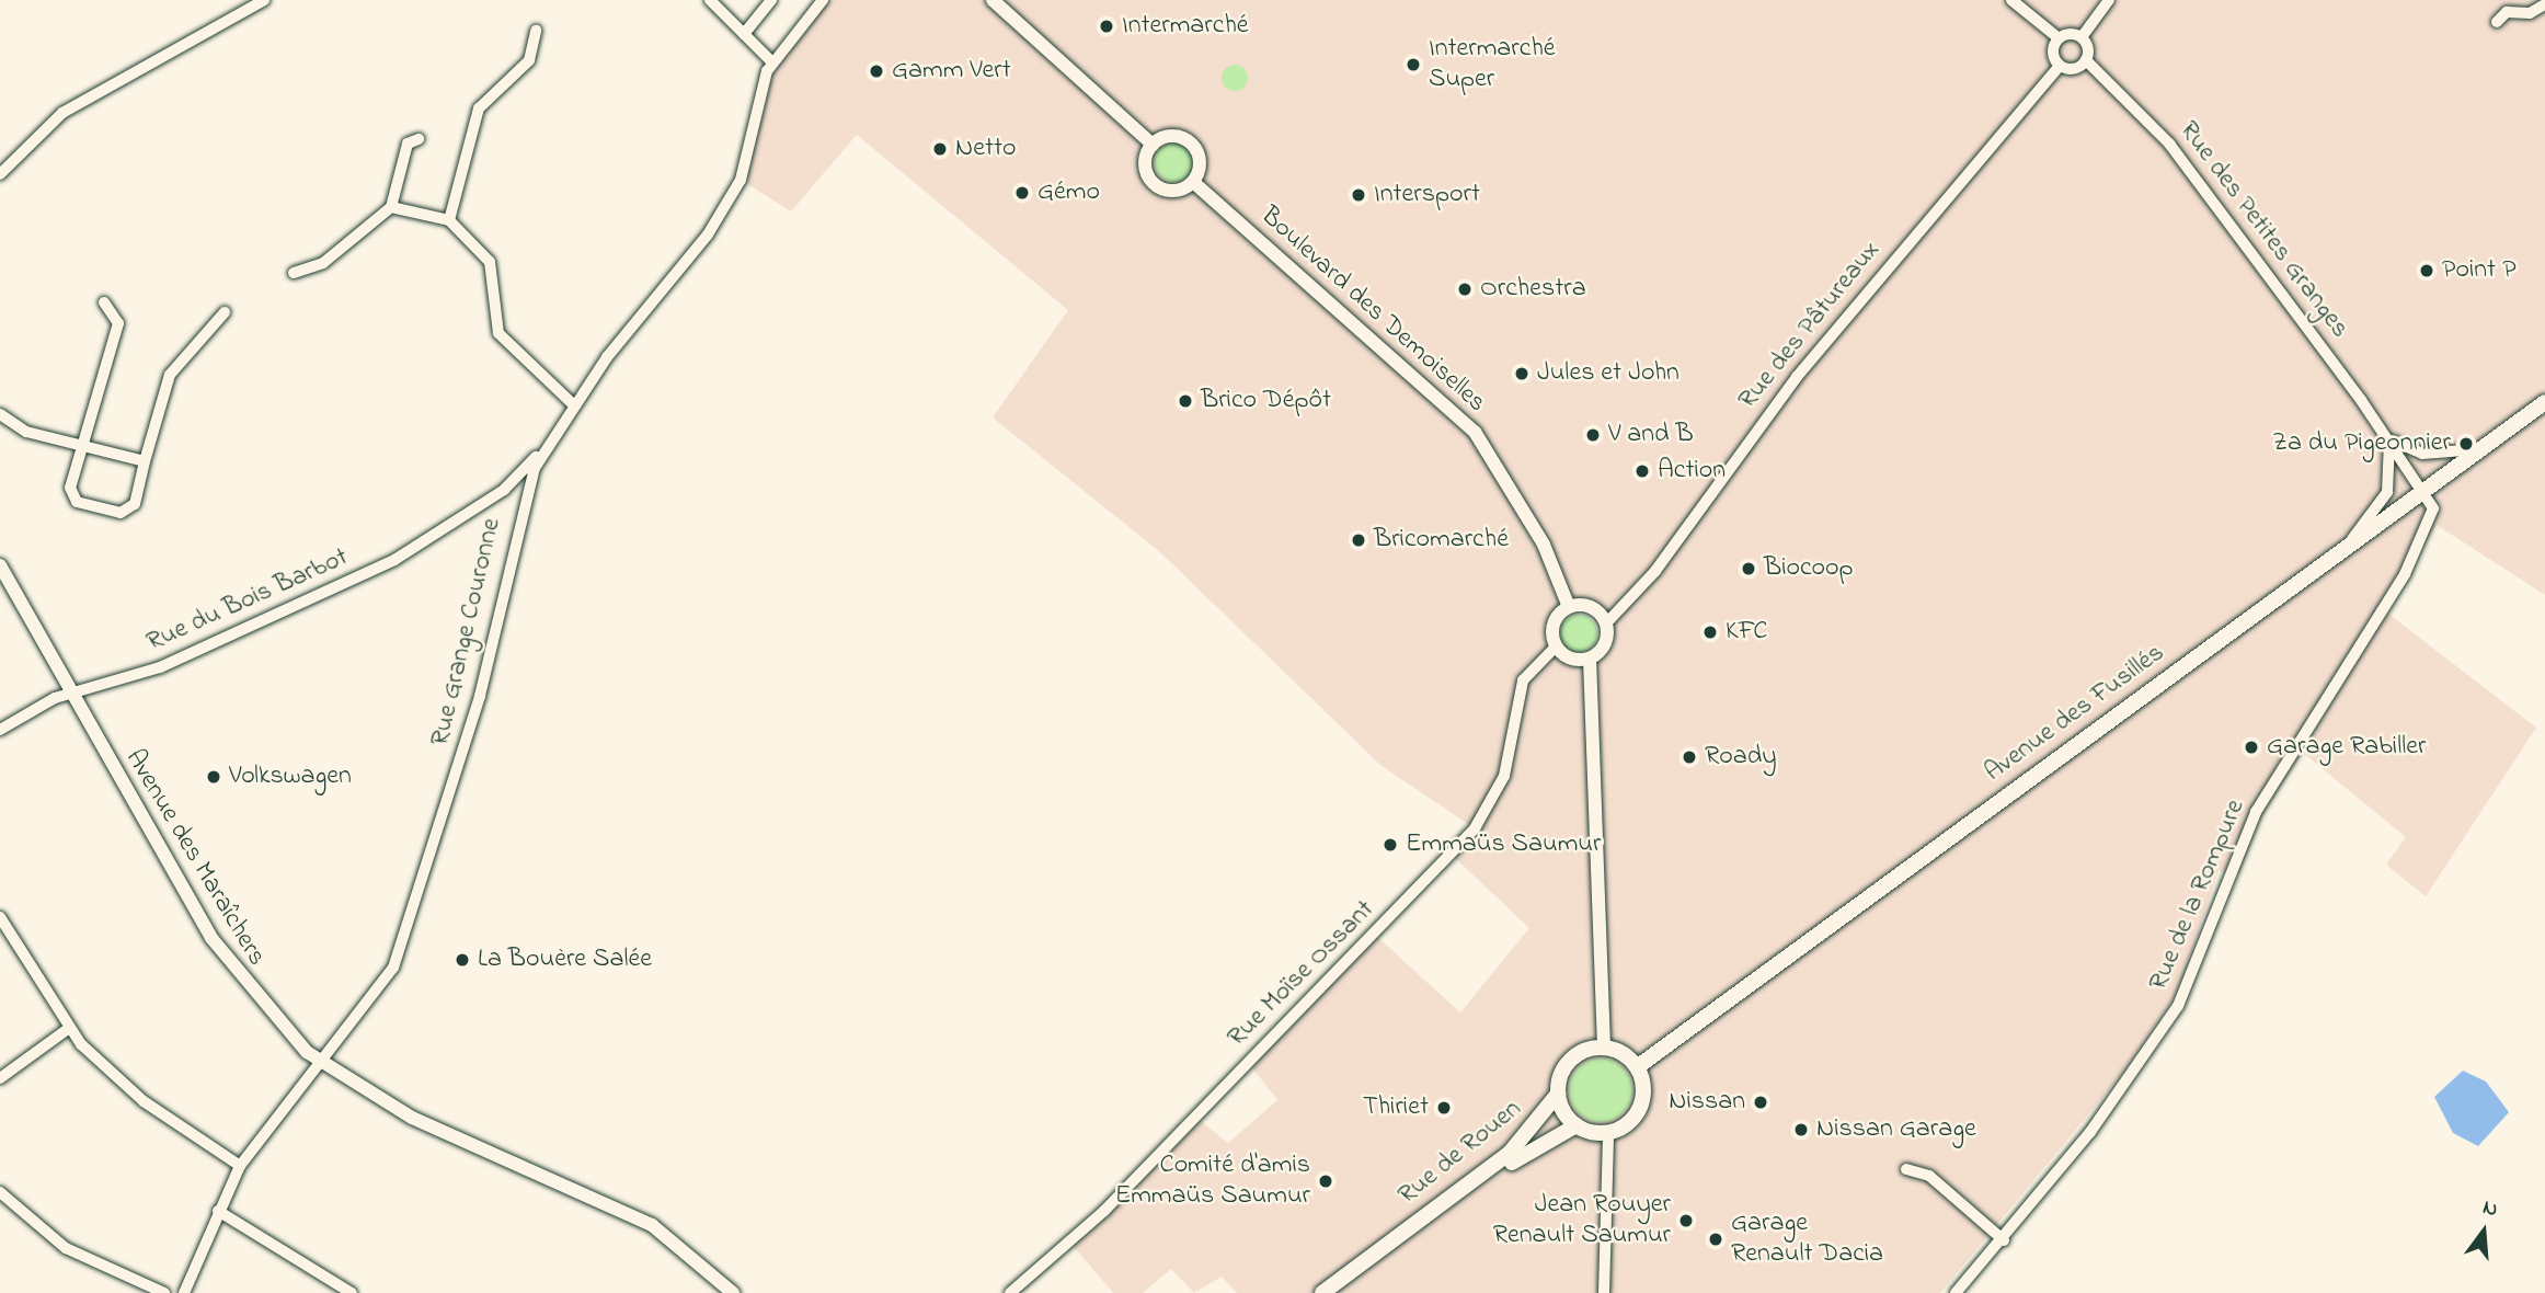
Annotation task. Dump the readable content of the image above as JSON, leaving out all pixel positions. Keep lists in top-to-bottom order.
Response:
{
  "streets": {
    "main road": ["Avenue des Fusillés", "Rue de Rouen"],
    "street": [
      "Rue des Petites Granges",
      "Boulevard des Demoiselles",
      "Rue des Pâtureaux",
      "Rue du Bois Barbot",
      "Rue Grange Couronne",
      "Avenue des Maraîchers",
      "Rue de la Rompure",
      "Rue Moïse Ossant"
    ]
  },
  "crossings": [
    ["Rue des Petites Granges", "Rue des Pâtureaux"],
    ["Rue des Petites Granges", "Avenue des Fusillés"],
    ["Rue des Petites Granges", "Rue de la Rompure"],
    ["Boulevard des Demoiselles", "Rue des Pâtureaux"],
    ["Boulevard des Demoiselles", "Rue Moïse Ossant"],
    ["Rue des Pâtureaux", "Rue Moïse Ossant"],
    ["Rue du Bois Barbot", "Rue Grange Couronne"],
    ["Rue du Bois Barbot", "Avenue des Maraîchers"],
    ["Rue Grange Couronne", "Avenue des Maraîchers"],
    ["Avenue des Fusillés", "Rue de la Rompure"],
    ["Avenue des Fusillés", "Rue de Rouen"]
  ],
  "places": [
    "Intermarché",
    "Intermarché Super",
    "Gamm Vert",
    "Netto",
    "Gémo",
    "Intersport",
    "Point P",
    "Orchestra",
    "Jules et John",
    "Brico Dépôt",
    "V and B",
    "Za du Pigeonnier",
    "Action",
    "Bricomarché",
    "Biocoop",
    "KFC",
    "Garage Rabiller",
    "Roady",
    "Volkswagen",
    "Emmaüs Saumur",
    "La Bouère Salée",
    "Nissan",
    "Thiriet",
    "Nissan Garage",
    "Comité d'amis Emmaüs Saumur",
    "Jean Rouyer Renault Saumur",
    "Garage Renault Dacia"
  ],
  "north": "top"
}
